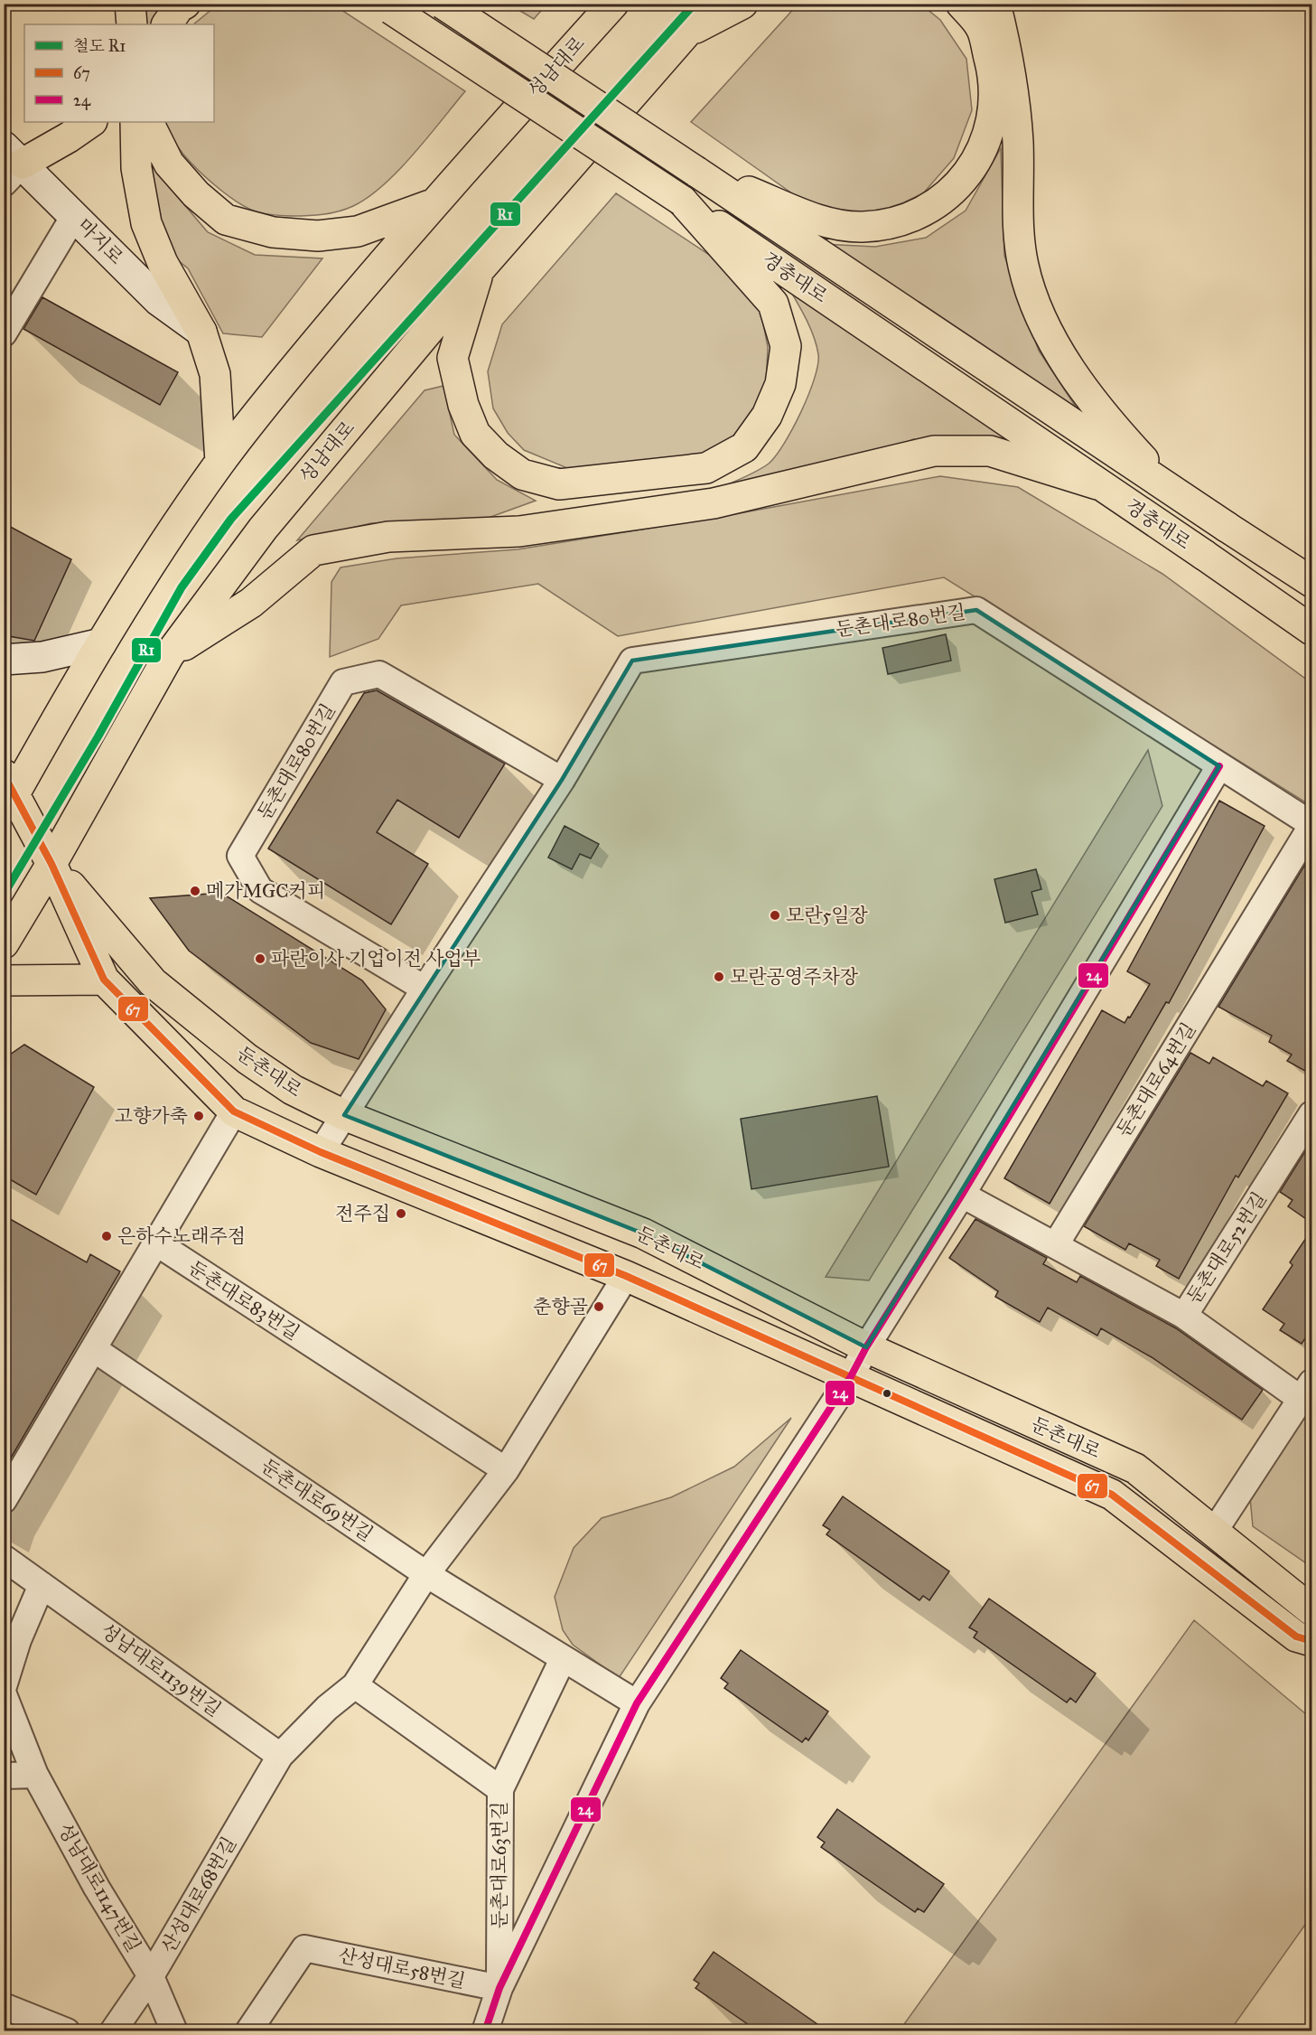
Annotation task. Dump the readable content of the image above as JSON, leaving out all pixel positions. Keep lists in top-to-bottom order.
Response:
{
  "streets": {
    "main road": ["성남대로", "경충대로", "둔촌대로"],
    "street": [
      "마지로",
      "둔촌대로80번길",
      "둔촌대로64번길",
      "둔촌대로52번길",
      "둔촌대로83번길",
      "둔촌대로69번길",
      "성남대로1139번길",
      "둔촌대로63번길",
      "성남대로1147번길",
      "산성대로68번길",
      "산성대로58번길"
    ]
  },
  "crossings": [
    ["성남대로", "둔촌대로"],
    ["둔촌대로80번길", "둔촌대로"],
    ["둔촌대로80번길", "둔촌대로64번길"],
    ["둔촌대로", "둔촌대로52번길"],
    ["성남대로1139번길", "산성대로68번길"],
    ["둔촌대로63번길", "산성대로58번길"],
    ["성남대로1147번길", "산성대로68번길"]
  ],
  "places": [
    "메가MGC커피",
    "모란5일장",
    "파란이사 기업이전 사업부",
    "모란공영주차장",
    "고향가축",
    "전주집",
    "은하수노래주점",
    "춘향골"
  ],
  "lines": ["rail line R1", "transit line 24", "transit line 67"],
  "legend": ["철도 R1", "67", "24"]
}
